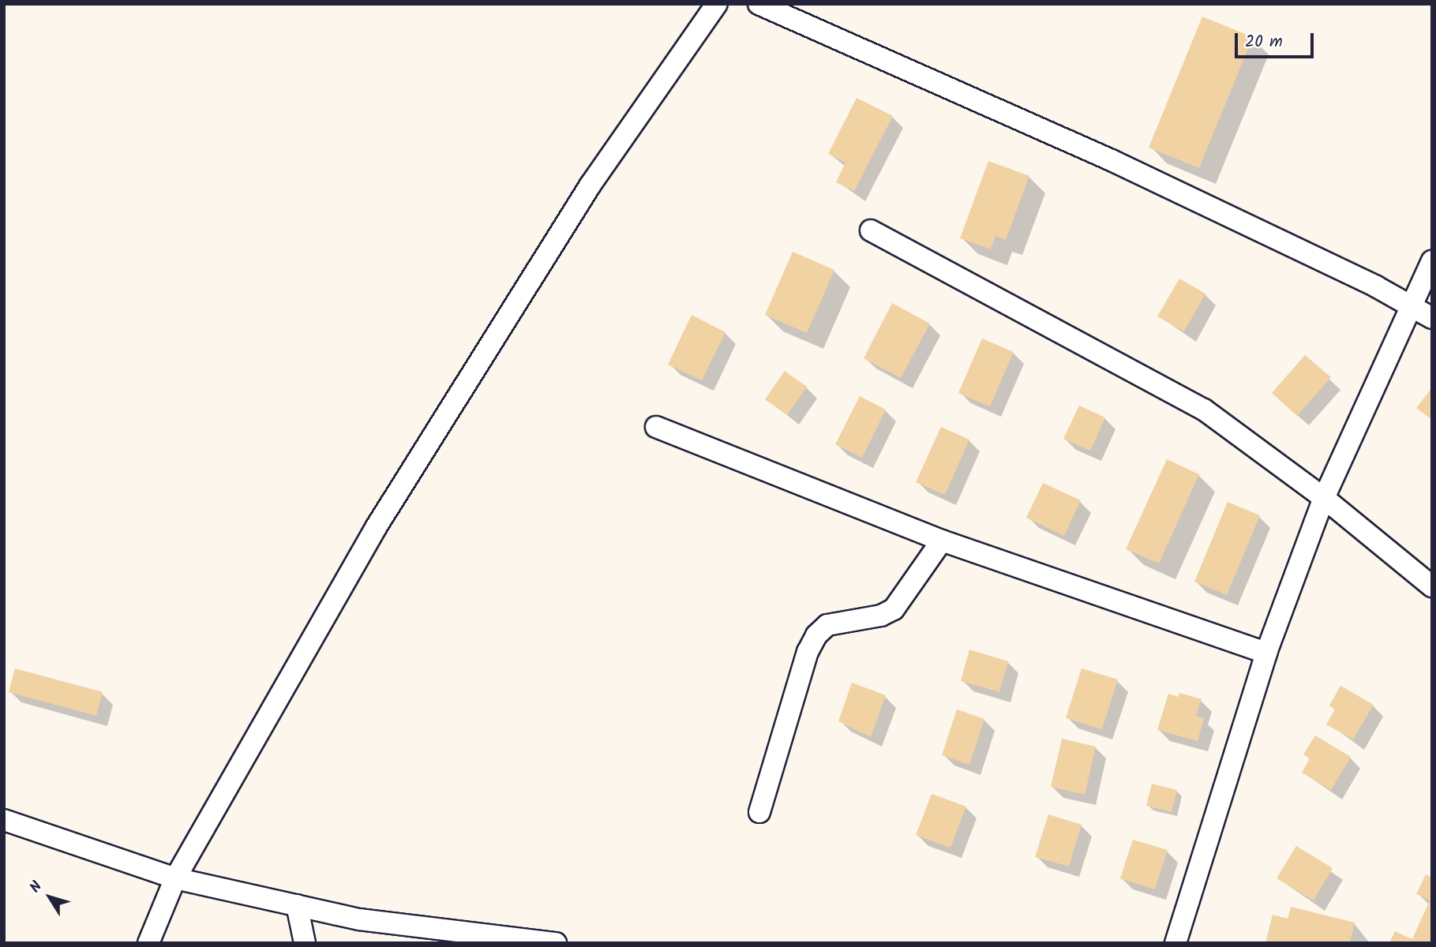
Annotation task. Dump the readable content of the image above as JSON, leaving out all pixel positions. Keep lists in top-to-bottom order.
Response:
{
  "scale_bar": "20 m",
  "north": "top left"
}
